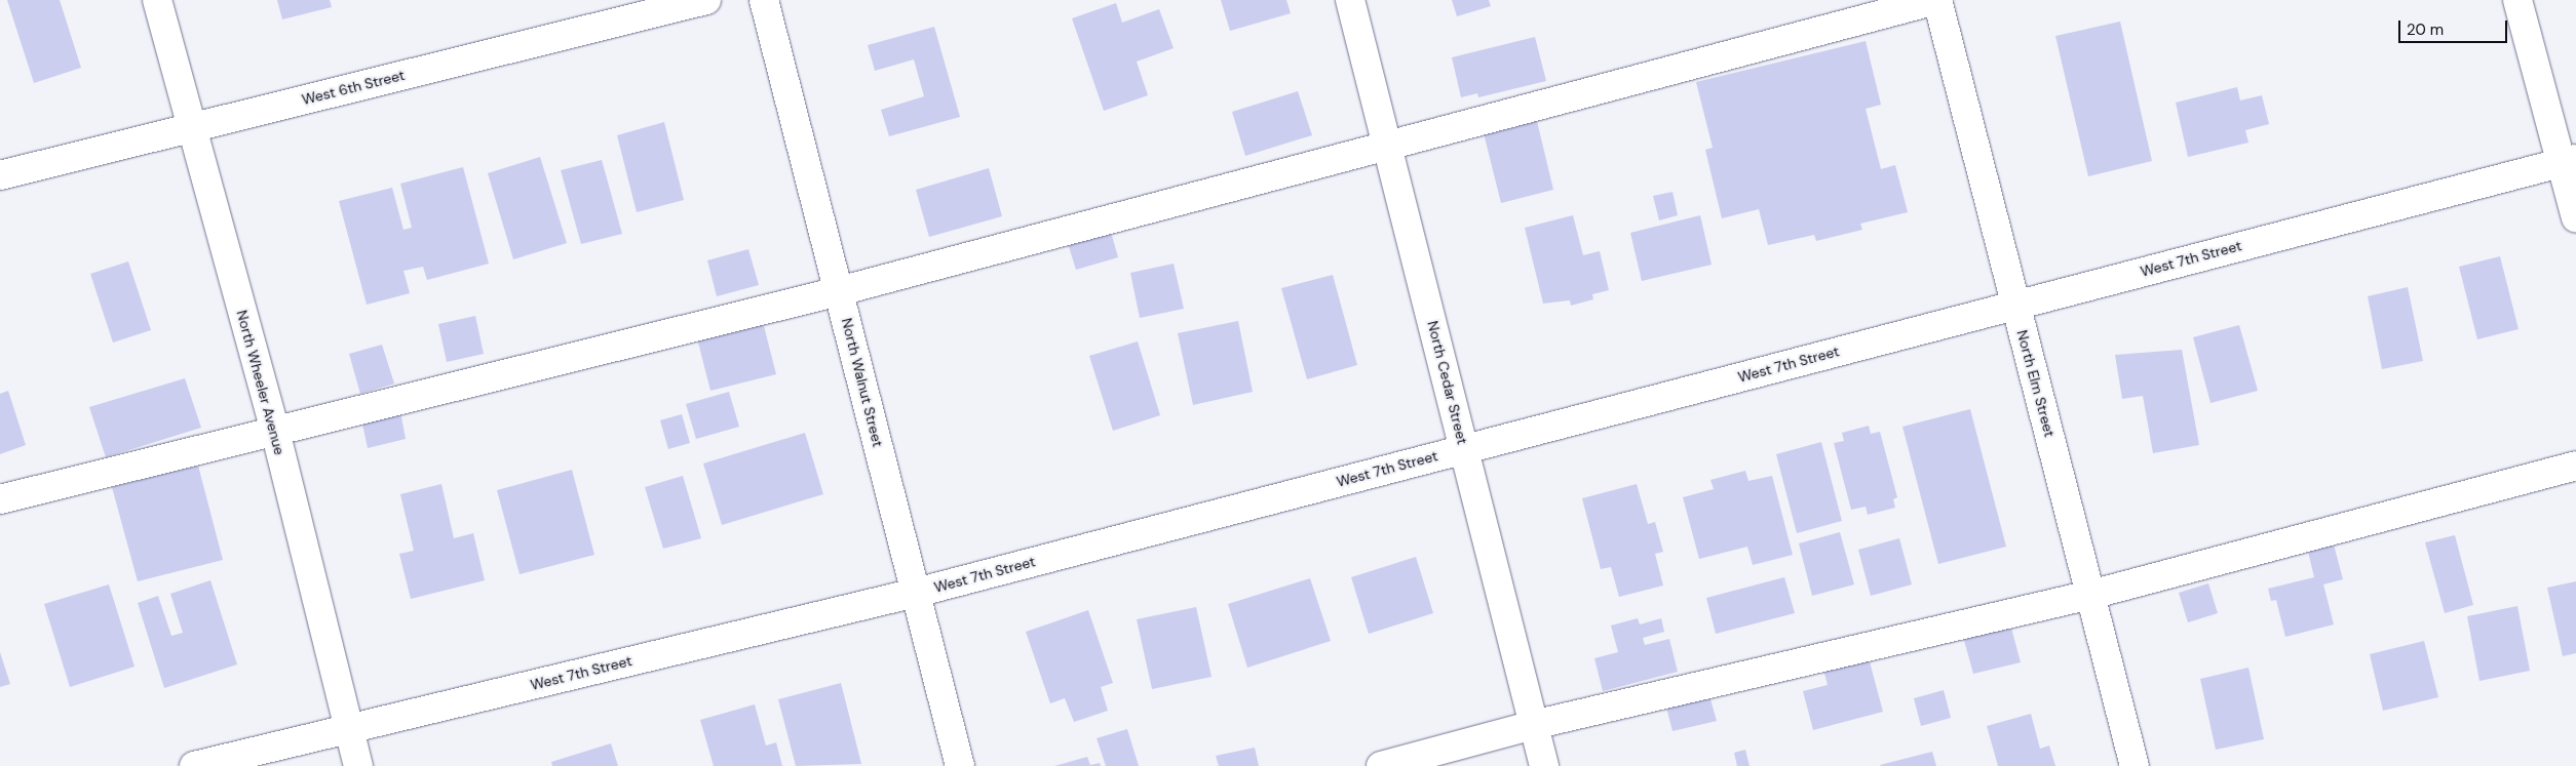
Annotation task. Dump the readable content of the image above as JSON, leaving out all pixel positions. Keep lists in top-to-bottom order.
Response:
{
  "streets": {
    "street": [
      "West 6th Street",
      "West 7th Street",
      "North Wheeler Avenue",
      "North Walnut Street",
      "North Cedar Street",
      "North Elm Street"
    ]
  },
  "crossings": [
    ["West 6th Street", "North Wheeler Avenue"],
    ["West 7th Street", "North Wheeler Avenue"],
    ["West 7th Street", "North Walnut Street"],
    ["West 7th Street", "North Cedar Street"],
    ["West 7th Street", "North Elm Street"]
  ],
  "scale_bar": "20 m"
}
